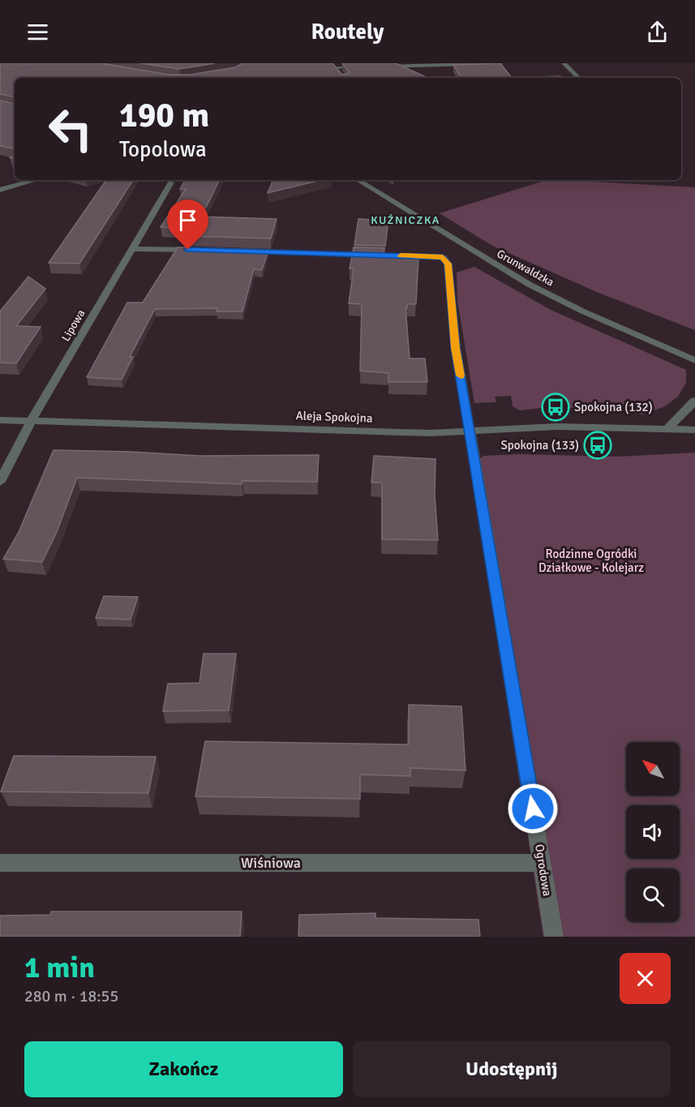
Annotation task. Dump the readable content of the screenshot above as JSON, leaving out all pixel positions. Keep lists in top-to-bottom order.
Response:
{
  "streets": {
    "street": [
      "Grunwaldzka",
      "Lipowa",
      "Aleja Spokojna",
      "Wiśniowa",
      "Ogrodowa"
    ]
  },
  "crossings": [
    ["Lipowa", "Aleja Spokojna"],
    ["Aleja Spokojna", "Ogrodowa"],
    ["Wiśniowa", "Ogrodowa"]
  ],
  "districts": ["KUŹNICZKA"],
  "parks": ["Rodzinne Ogródki Działkowe - Kolejarz"],
  "places": {
    "bus stop": ["Spokojna (132)", "Spokojna (133)"]
  },
  "north": "top left",
  "page": {
    "header": "Routely",
    "turn": ["190 m", "Topolowa"],
    "heading": ["1 min", "280 m · 18:55"],
    "buttons": ["Zakończ", "Udostępnij"]
  }
}
